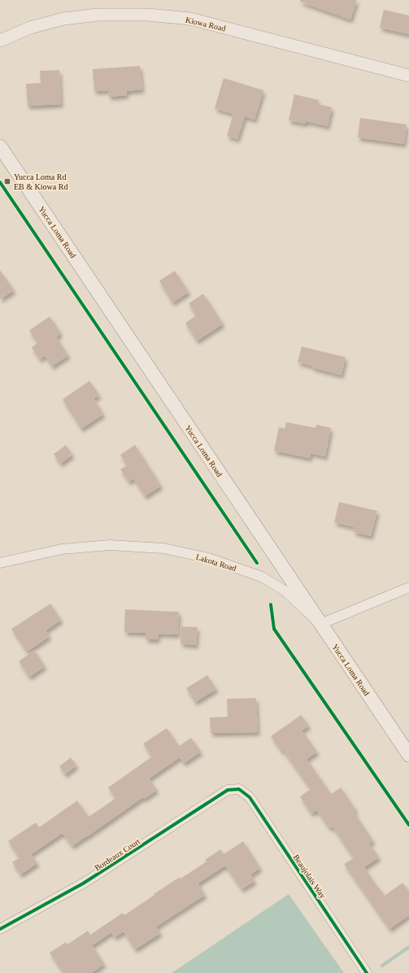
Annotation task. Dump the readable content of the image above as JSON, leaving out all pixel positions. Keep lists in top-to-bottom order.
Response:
{
  "streets": {
    "main road": ["Yucca Loma Road"],
    "street": [
      "Kiowa Road",
      "Lakota Road",
      "Bordeaux Court",
      "Beaujolais Way"
    ]
  },
  "crossings": [
    ["Yucca Loma Road", "Lakota Road"],
    ["Bordeaux Court", "Beaujolais Way"]
  ],
  "places": {
    "transit": ["Yucca Loma Rd EB & Kiowa Rd"]
  }
}
